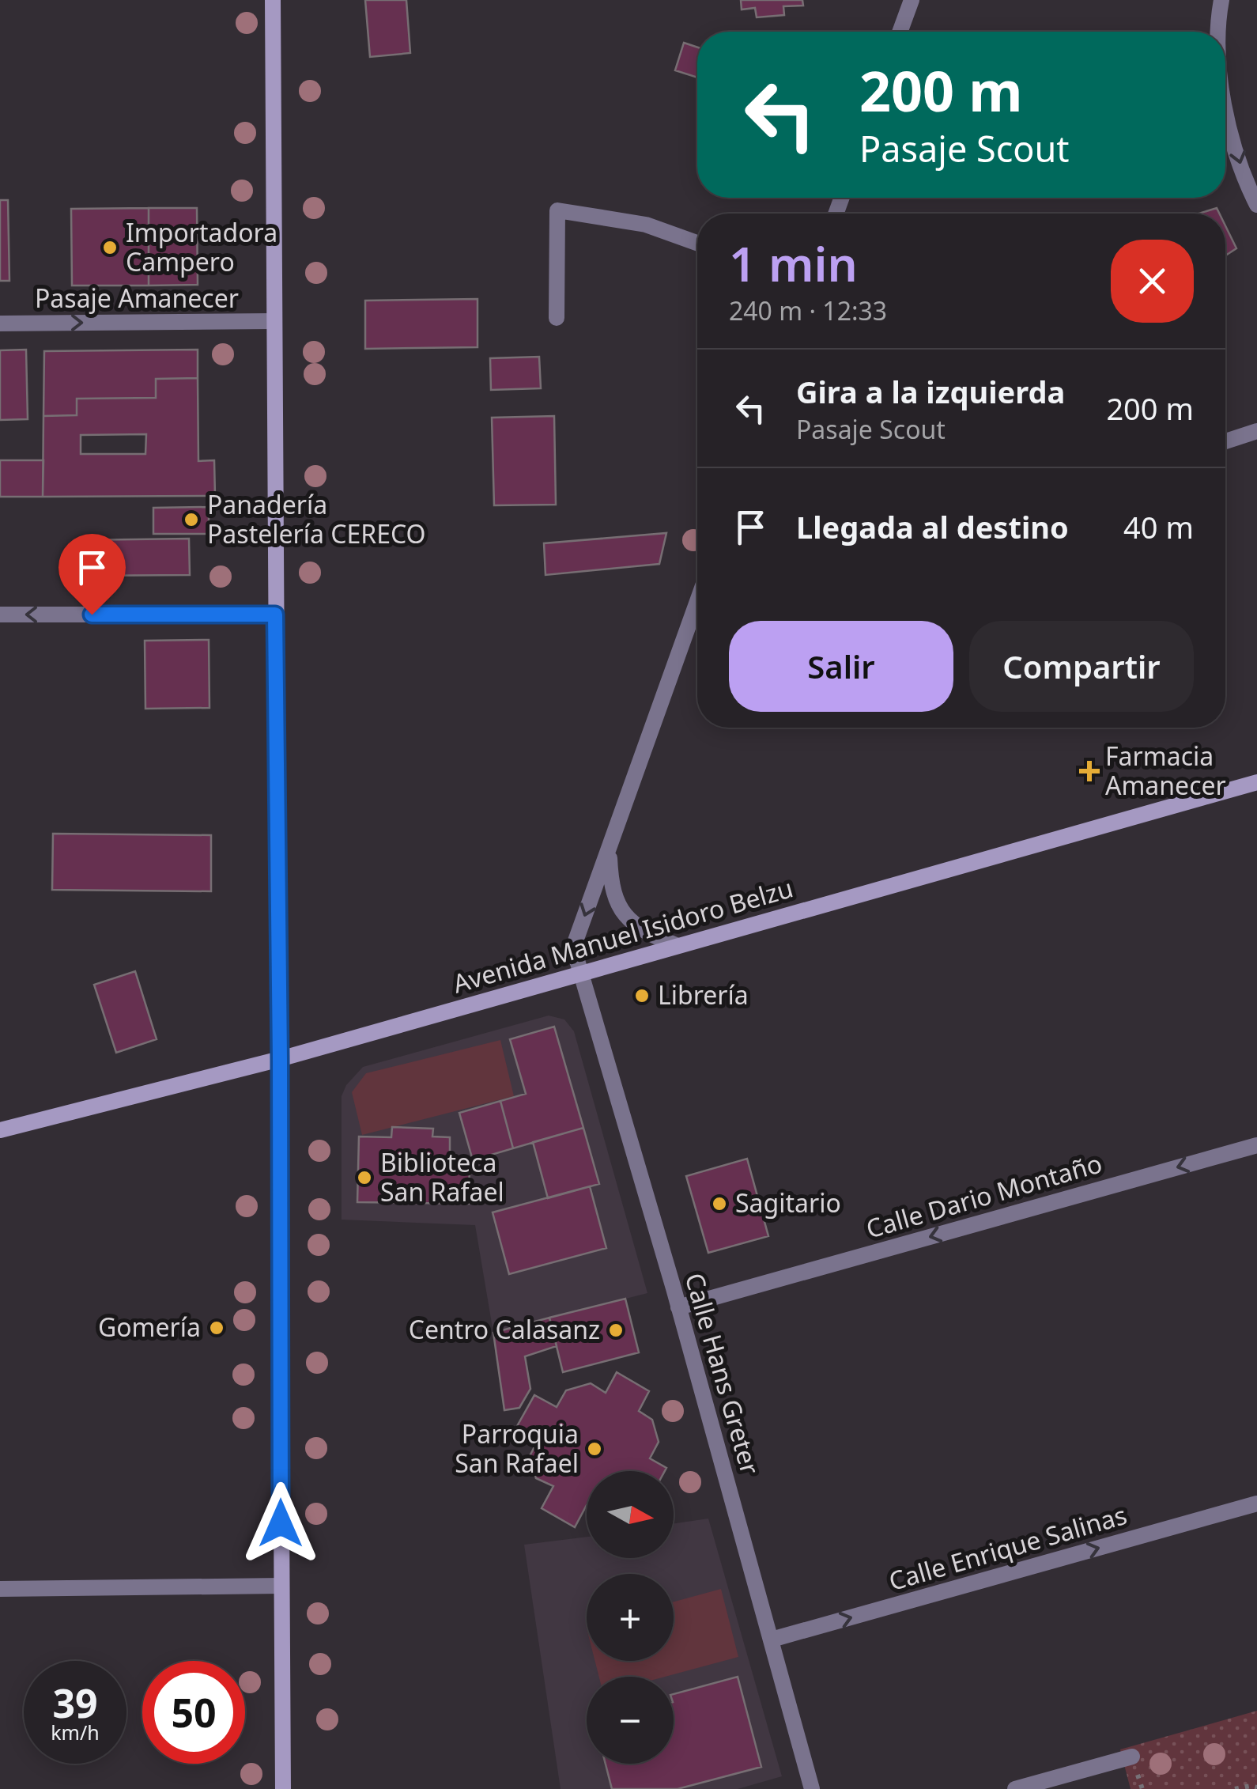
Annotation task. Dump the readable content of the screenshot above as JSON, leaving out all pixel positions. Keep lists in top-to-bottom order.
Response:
{
  "streets": {
    "main road": ["Avenida Manuel Isidoro Belzu"],
    "street": [
      "Pasaje Amanecer",
      "Calle Dario Montaño",
      "Calle Hans Greter",
      "Calle Enrique Salinas"
    ]
  },
  "crossings": [
    ["Avenida Manuel Isidoro Belzu", "Calle Hans Greter"],
    ["Calle Dario Montaño", "Calle Hans Greter"],
    ["Calle Hans Greter", "Calle Enrique Salinas"]
  ],
  "one_way": ["Pasaje Amanecer", "Calle Dario Montaño", "Calle Enrique Salinas"],
  "places": {
    "other": [
      "Importadora Campero",
      "Panadería Pastelería CERECO",
      "Librería",
      "Biblioteca San Rafael",
      "Sagitario",
      "Gomería",
      "Centro Calasanz",
      "Parroquia San Rafael"
    ],
    "health": ["Farmacia Amanecer"]
  },
  "north": "right",
  "page": {
    "turn": ["200 m", "Pasaje Scout"],
    "heading": ["1 min", "240 m · 12:33"],
    "list": [
      {
        "name": "Gira a la izquierda",
        "note": "Pasaje Scout",
        "value": "200 m"
      },
      {
        "name": "Llegada al destino",
        "value": "40 m"
      }
    ],
    "buttons": ["Salir", "Compartir"],
    "map_buttons": ["+", "−"],
    "speed": "39 km/h",
    "limit": "50"
  }
}
